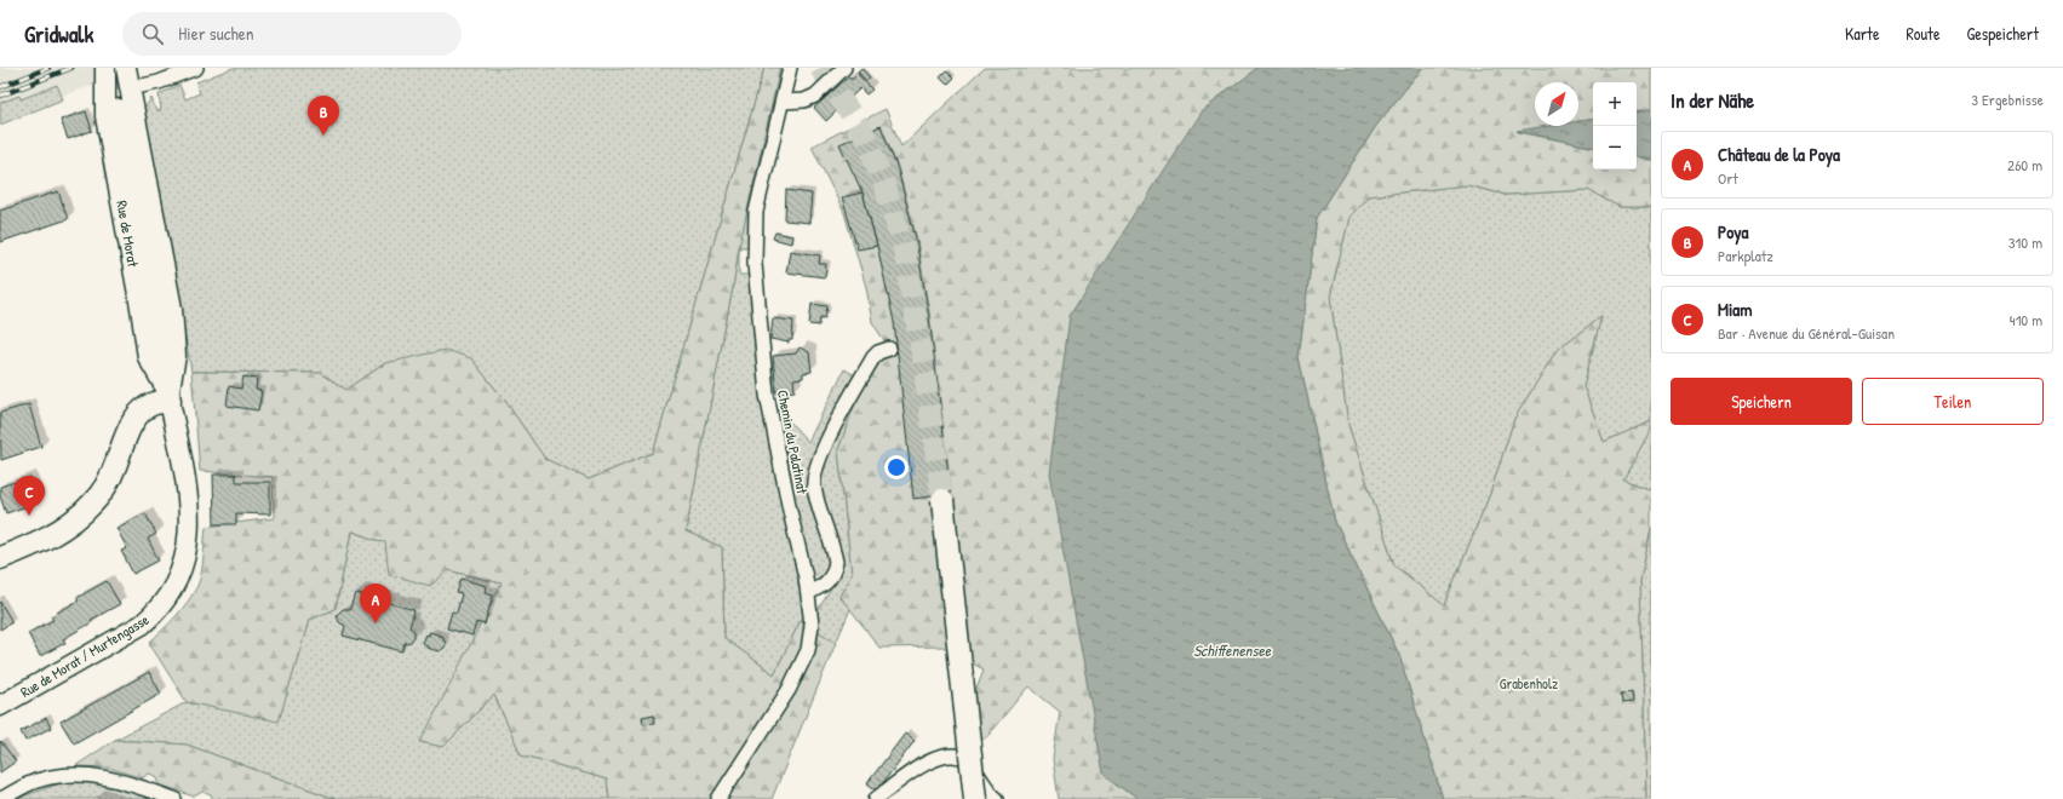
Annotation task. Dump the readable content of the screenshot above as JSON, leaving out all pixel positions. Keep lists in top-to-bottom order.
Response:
{
  "streets": {
    "main road": ["Rue de Morat", "Rue de Morat / Murtengasse"],
    "street": ["Chemin du Palatinat"]
  },
  "crossings": [
    ["Rue de Morat", "Rue de Morat / Murtengasse"]
  ],
  "water": ["Schiffenensee"],
  "parks": ["Grabenholz"],
  "north": "top right",
  "page": {
    "header": "Gridwalk",
    "search": "Hier suchen",
    "nav": ["Karte", "Route", "Gespeichert"],
    "heading": ["In der Nähe", "3 Ergebnisse"],
    "map_buttons": ["+", "−"],
    "pins": ["B", "C", "A"],
    "list": [
      {
        "mark": "A",
        "name": "Château de la Poya",
        "note": "Ort",
        "value": "260 m"
      },
      {
        "mark": "B",
        "name": "Poya",
        "note": "Parkplatz",
        "value": "310 m"
      },
      {
        "mark": "C",
        "name": "Miam",
        "note": "Bar · Avenue du Général-Guisan",
        "value": "410 m"
      }
    ],
    "buttons": ["Speichern", "Teilen"]
  }
}
